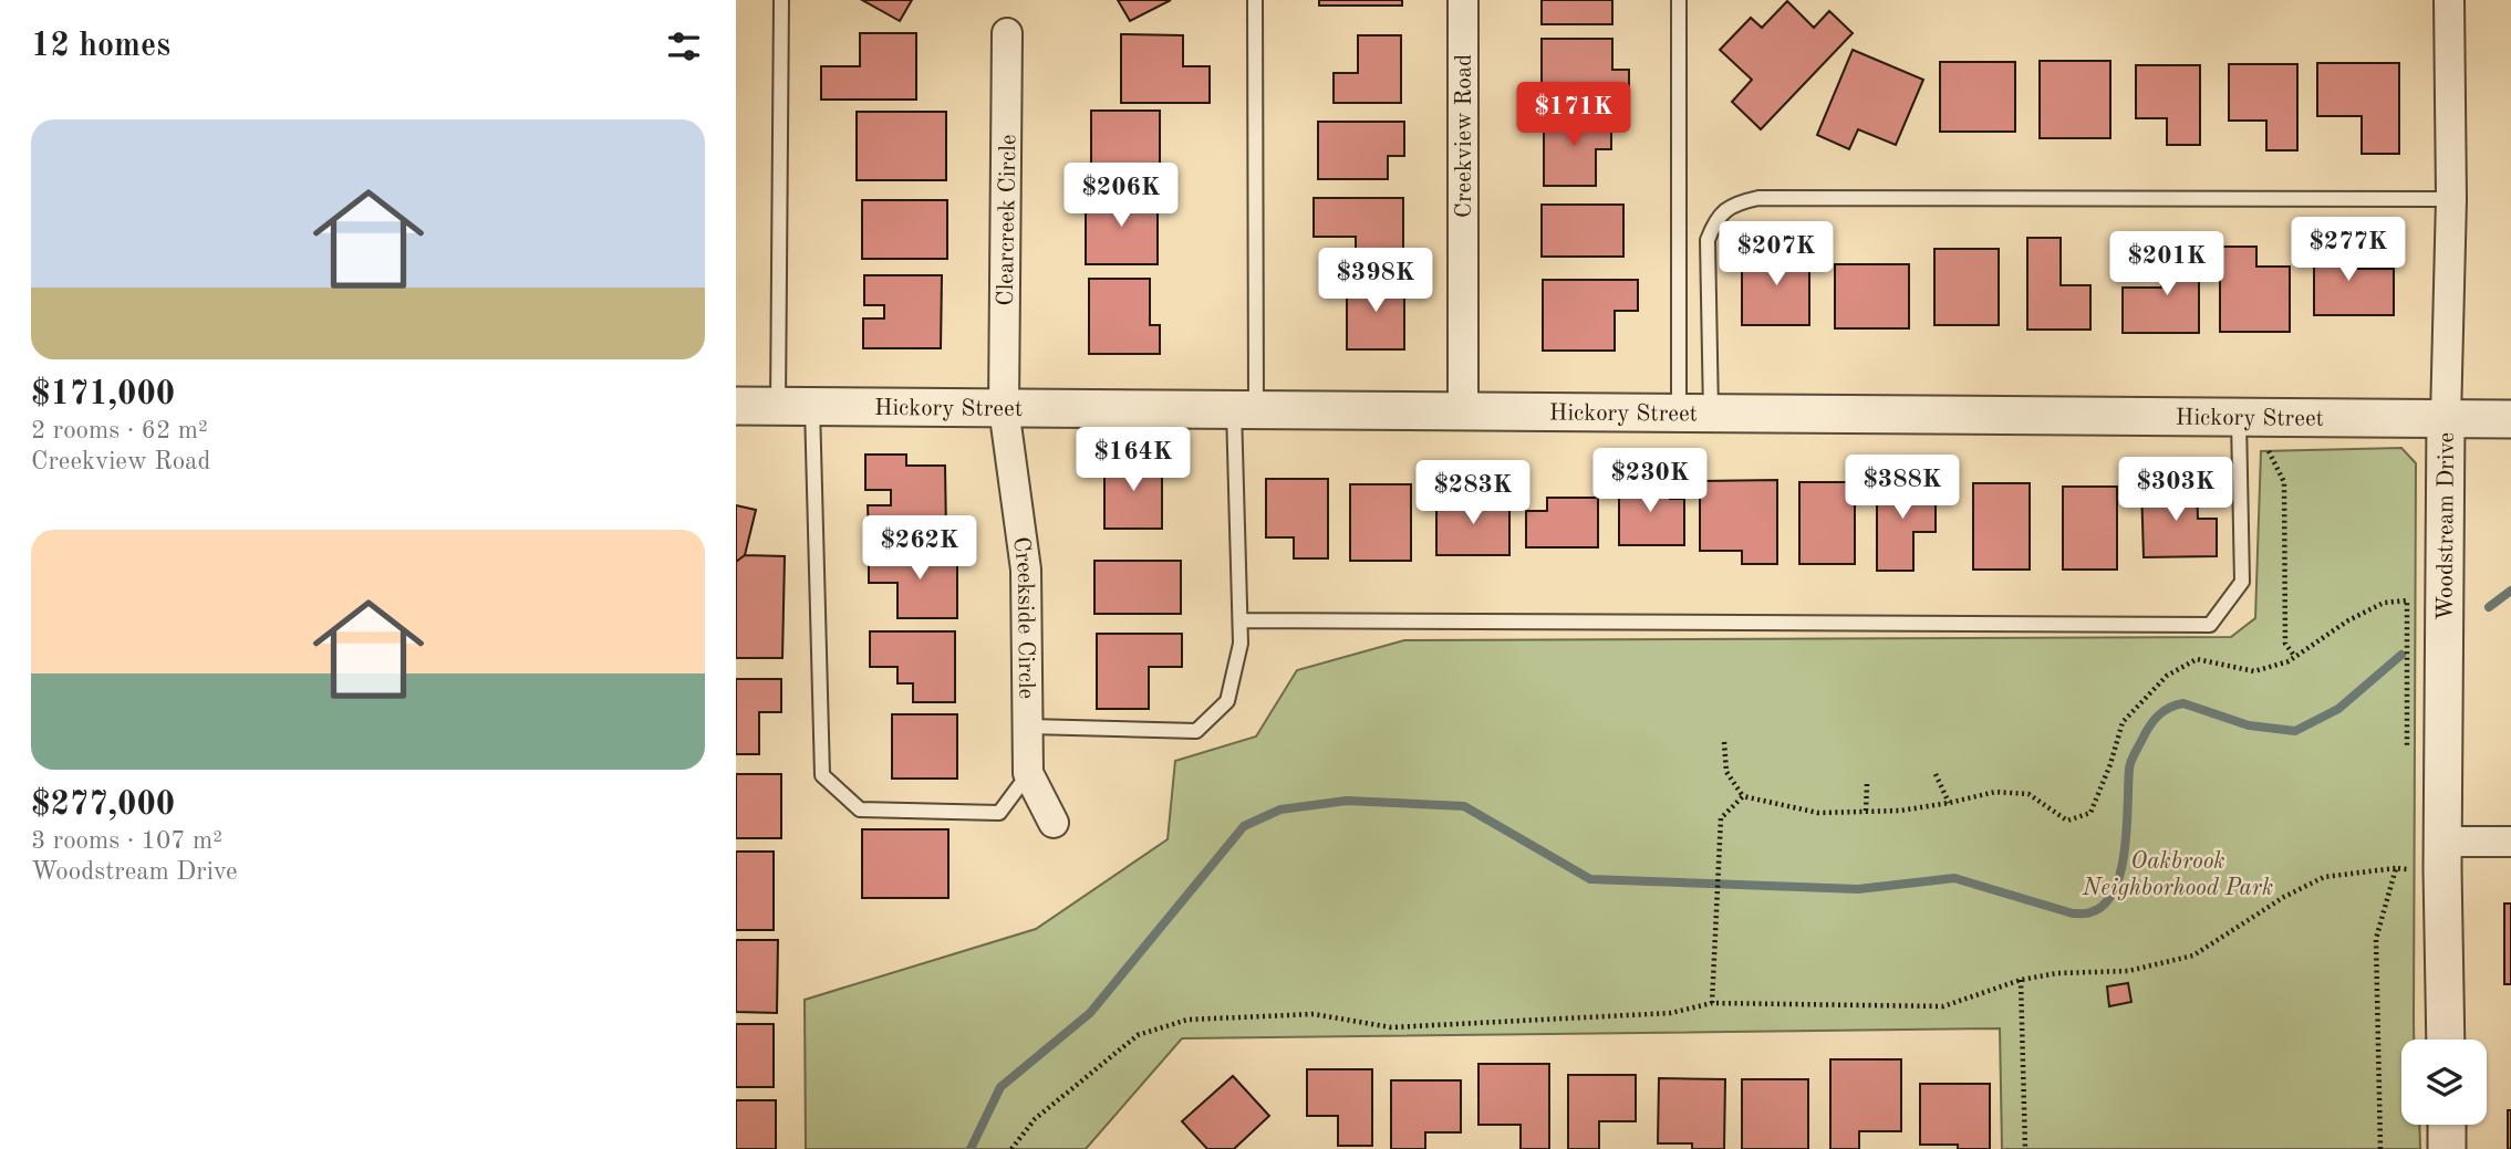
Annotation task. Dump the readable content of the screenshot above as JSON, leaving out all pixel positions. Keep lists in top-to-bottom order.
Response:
{
  "streets": {
    "street": [
      "Creekview Road",
      "Clearcreek Circle",
      "Hickory Street",
      "Woodstream Drive",
      "Creekside Circle"
    ]
  },
  "crossings": [
    ["Creekview Road", "Hickory Street"],
    ["Clearcreek Circle", "Hickory Street"],
    ["Clearcreek Circle", "Creekside Circle"],
    ["Hickory Street", "Woodstream Drive"],
    ["Hickory Street", "Creekside Circle"]
  ],
  "parks": ["Oakbrook Neighborhood Park"],
  "page": {
    "heading": "12 homes",
    "price": [
      "$171K",
      "$206K",
      "$277K",
      "$207K",
      "$201K",
      "$398K",
      "$164K",
      "$230K",
      "$388K",
      "$303K",
      "$283K",
      "$262K"
    ],
    "list": [
      {
        "name": "$171,000",
        "note": "2 rooms · 62 m² · Creekview Road"
      },
      {
        "name": "$277,000",
        "note": "3 rooms · 107 m² · Woodstream Drive"
      }
    ]
  }
}
